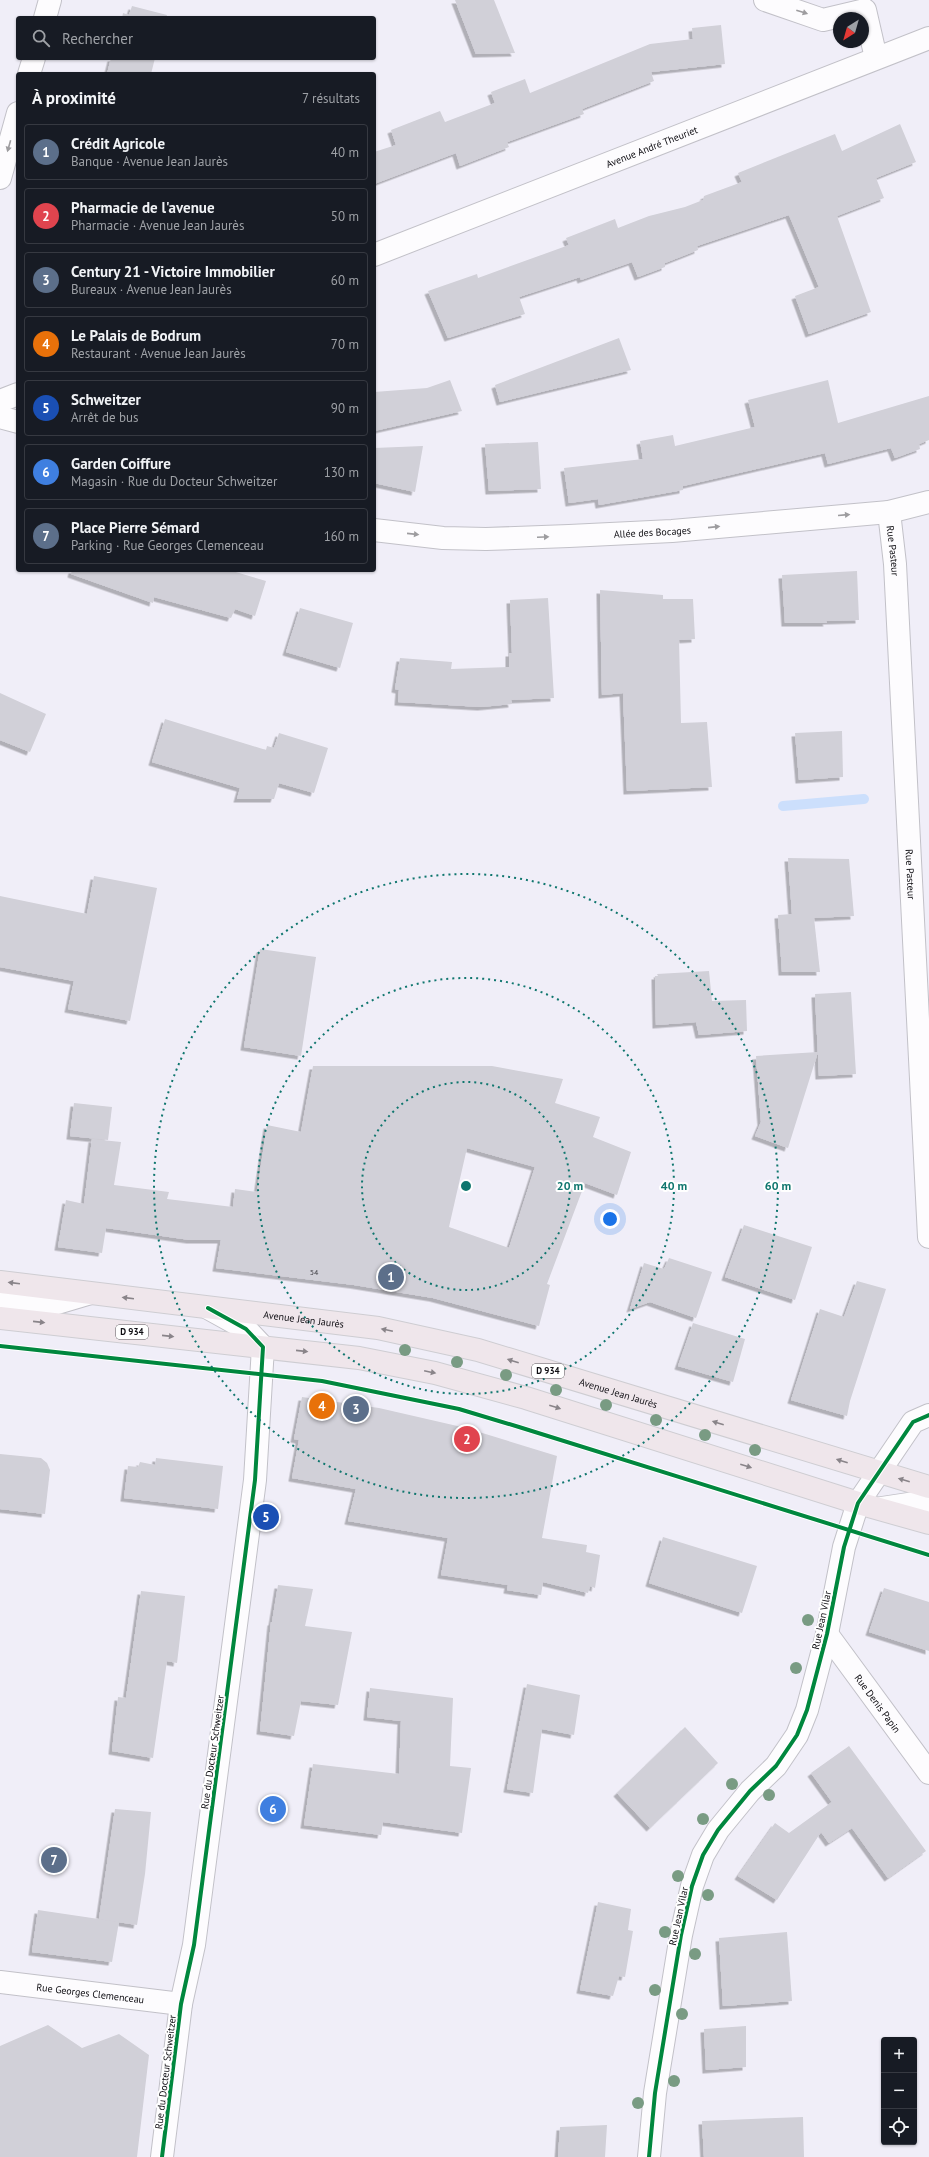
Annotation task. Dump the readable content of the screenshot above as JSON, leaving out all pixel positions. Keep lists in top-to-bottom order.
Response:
{
  "streets": {
    "main road": ["Avenue Jean Jaurès", "D 934"],
    "street": [
      "Avenue André Theuriet",
      "Allée des Bocages",
      "Rue Pasteur",
      "Rue Jean Vilar",
      "Rue Denis Papin",
      "Rue du Docteur Schweitzer",
      "Rue Georges Clemenceau"
    ]
  },
  "crossings": [
    ["Allée des Bocages", "Rue Pasteur"],
    ["Avenue Jean Jaurès", "D 934"],
    ["Avenue Jean Jaurès", "Rue Jean Vilar"],
    ["Avenue Jean Jaurès", "Rue du Docteur Schweitzer"],
    ["D 934", "Rue Jean Vilar"],
    ["D 934", "Rue du Docteur Schweitzer"],
    ["Rue Jean Vilar", "Rue Denis Papin"],
    ["Rue du Docteur Schweitzer", "Rue Georges Clemenceau"]
  ],
  "one_way": ["Allée des Bocages"],
  "house_numbers": ["54"],
  "north": "bottom left",
  "page": {
    "search": "Rechercher",
    "heading": ["À proximité", "7 résultats"],
    "list": [
      {
        "mark": "1",
        "name": "Crédit Agricole",
        "note": "Banque · Avenue Jean Jaurès",
        "value": "40 m"
      },
      {
        "mark": "2",
        "name": "Pharmacie de l'avenue",
        "note": "Pharmacie · Avenue Jean Jaurès",
        "value": "50 m"
      },
      {
        "mark": "3",
        "name": "Century 21 - Victoire Immobilier",
        "note": "Bureaux · Avenue Jean Jaurès",
        "value": "60 m"
      },
      {
        "mark": "4",
        "name": "Le Palais de Bodrum",
        "note": "Restaurant · Avenue Jean Jaurès",
        "value": "70 m"
      },
      {
        "mark": "5",
        "name": "Schweitzer",
        "note": "Arrêt de bus",
        "value": "90 m"
      },
      {
        "mark": "6",
        "name": "Garden Coiffure",
        "note": "Magasin · Rue du Docteur Schweitzer",
        "value": "130 m"
      },
      {
        "mark": "7",
        "name": "Place Pierre Sémard",
        "note": "Parking · Rue Georges Clemenceau",
        "value": "160 m"
      }
    ],
    "pins": [
      "1",
      "4",
      "3",
      "2",
      "5",
      "6",
      "7"
    ],
    "map_buttons": ["+", "−"]
  },
  "rings": ["20 m", "40 m", "60 m"]
}
